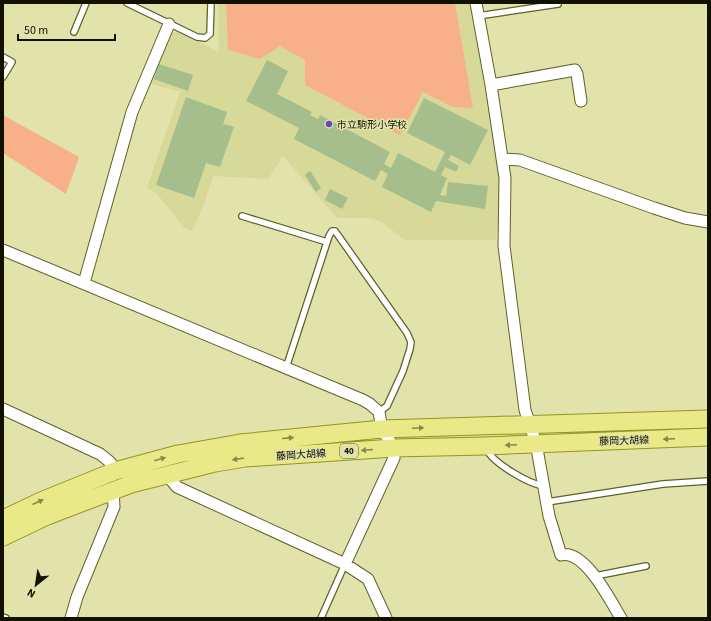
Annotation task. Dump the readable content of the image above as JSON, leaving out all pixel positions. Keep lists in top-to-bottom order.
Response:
{
  "streets": {
    "main road": ["藤岡大胡線", "40"]
  },
  "places": ["市立駒形小学校"],
  "scale_bar": "50 m",
  "north": "bottom left"
}
